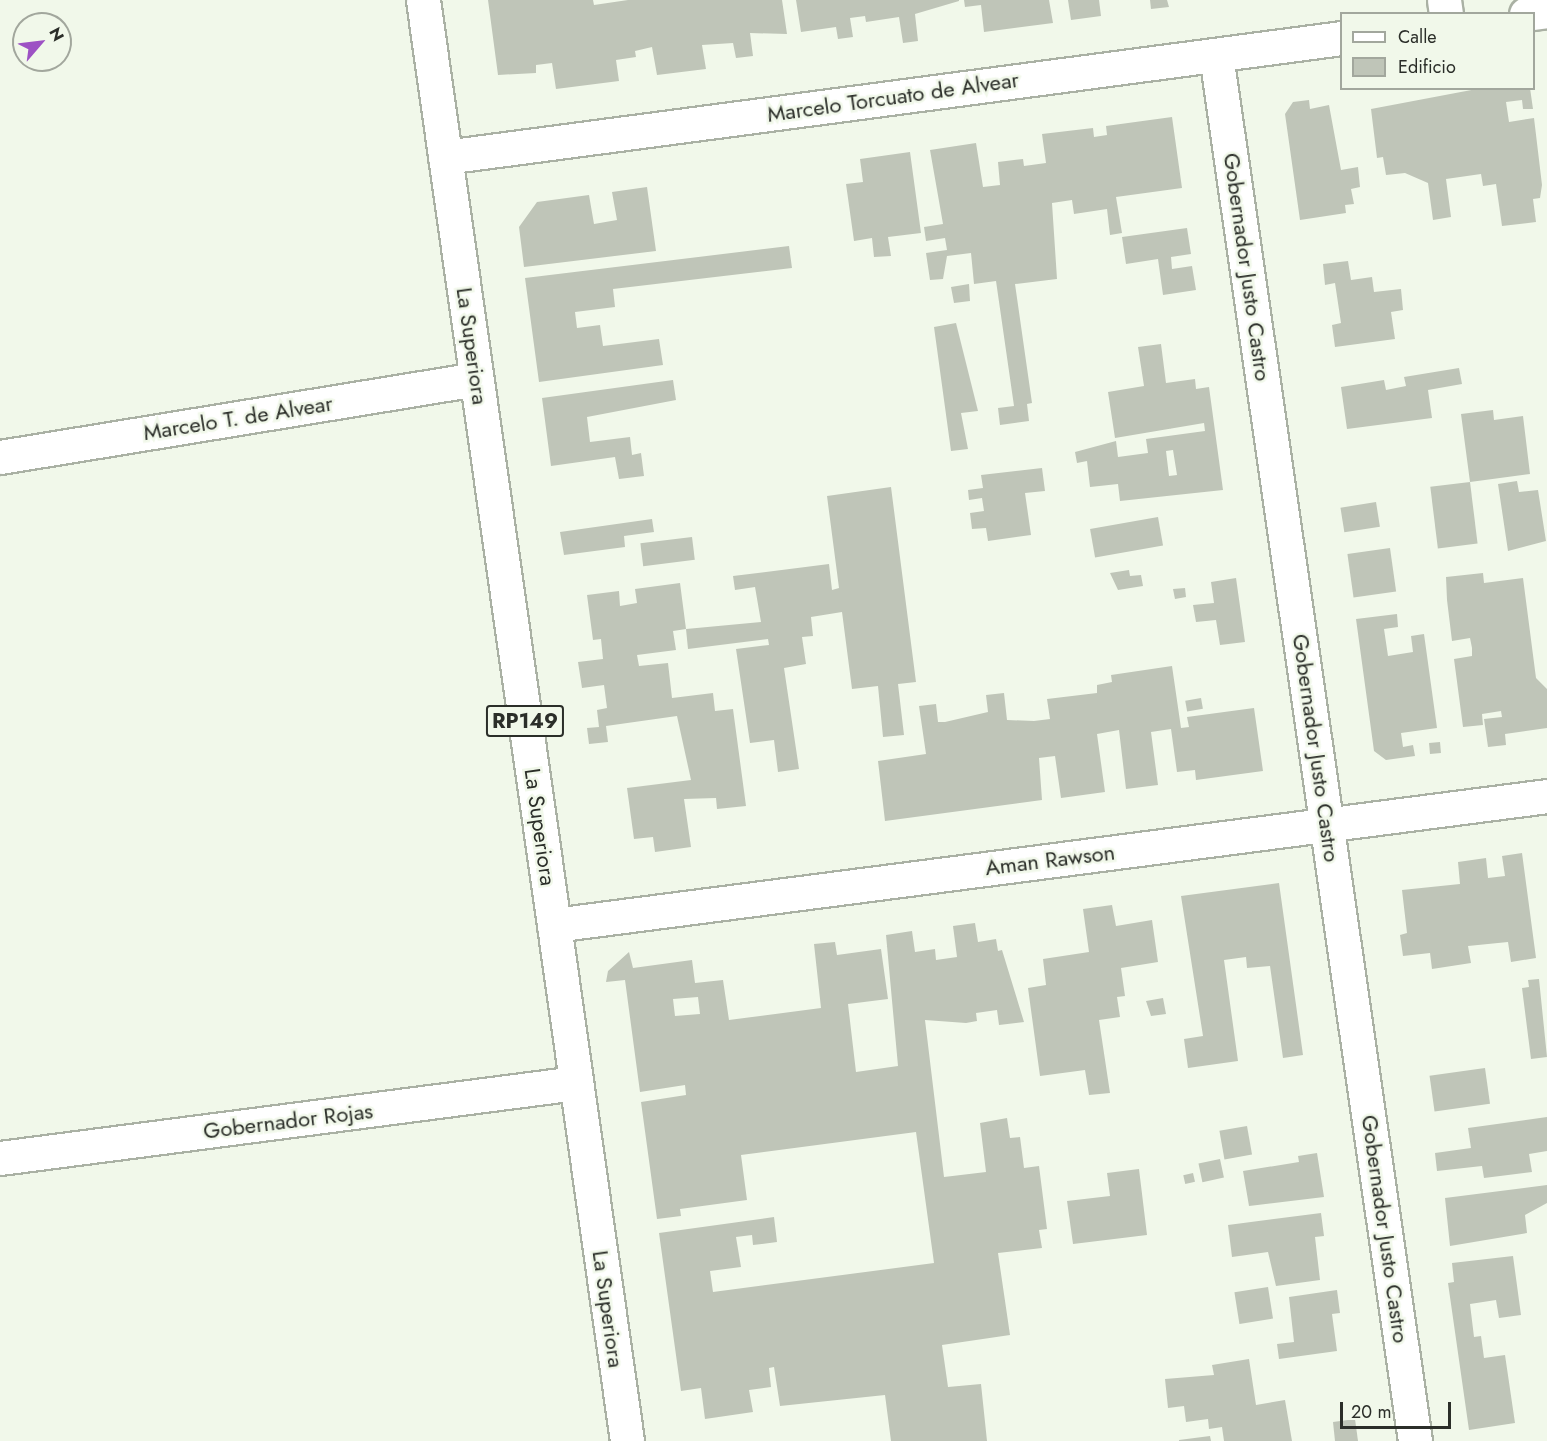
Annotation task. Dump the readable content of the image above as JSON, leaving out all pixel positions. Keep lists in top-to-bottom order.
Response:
{
  "streets": {
    "street": [
      "Marcelo Torcuato de Alvear",
      "Gobernador Justo Castro",
      "La Superiora",
      "Marcelo T. de Alvear",
      "RP149",
      "Aman Rawson",
      "Gobernador Rojas"
    ]
  },
  "crossings": [
    ["Marcelo Torcuato de Alvear", "Gobernador Justo Castro"],
    ["Marcelo Torcuato de Alvear", "La Superiora"],
    ["Gobernador Justo Castro", "Aman Rawson"],
    ["La Superiora", "Marcelo T. de Alvear"],
    ["La Superiora", "Aman Rawson"],
    ["La Superiora", "Gobernador Rojas"]
  ],
  "legend": ["Calle", "Edificio"],
  "scale_bar": "20 m",
  "north": "top right"
}
